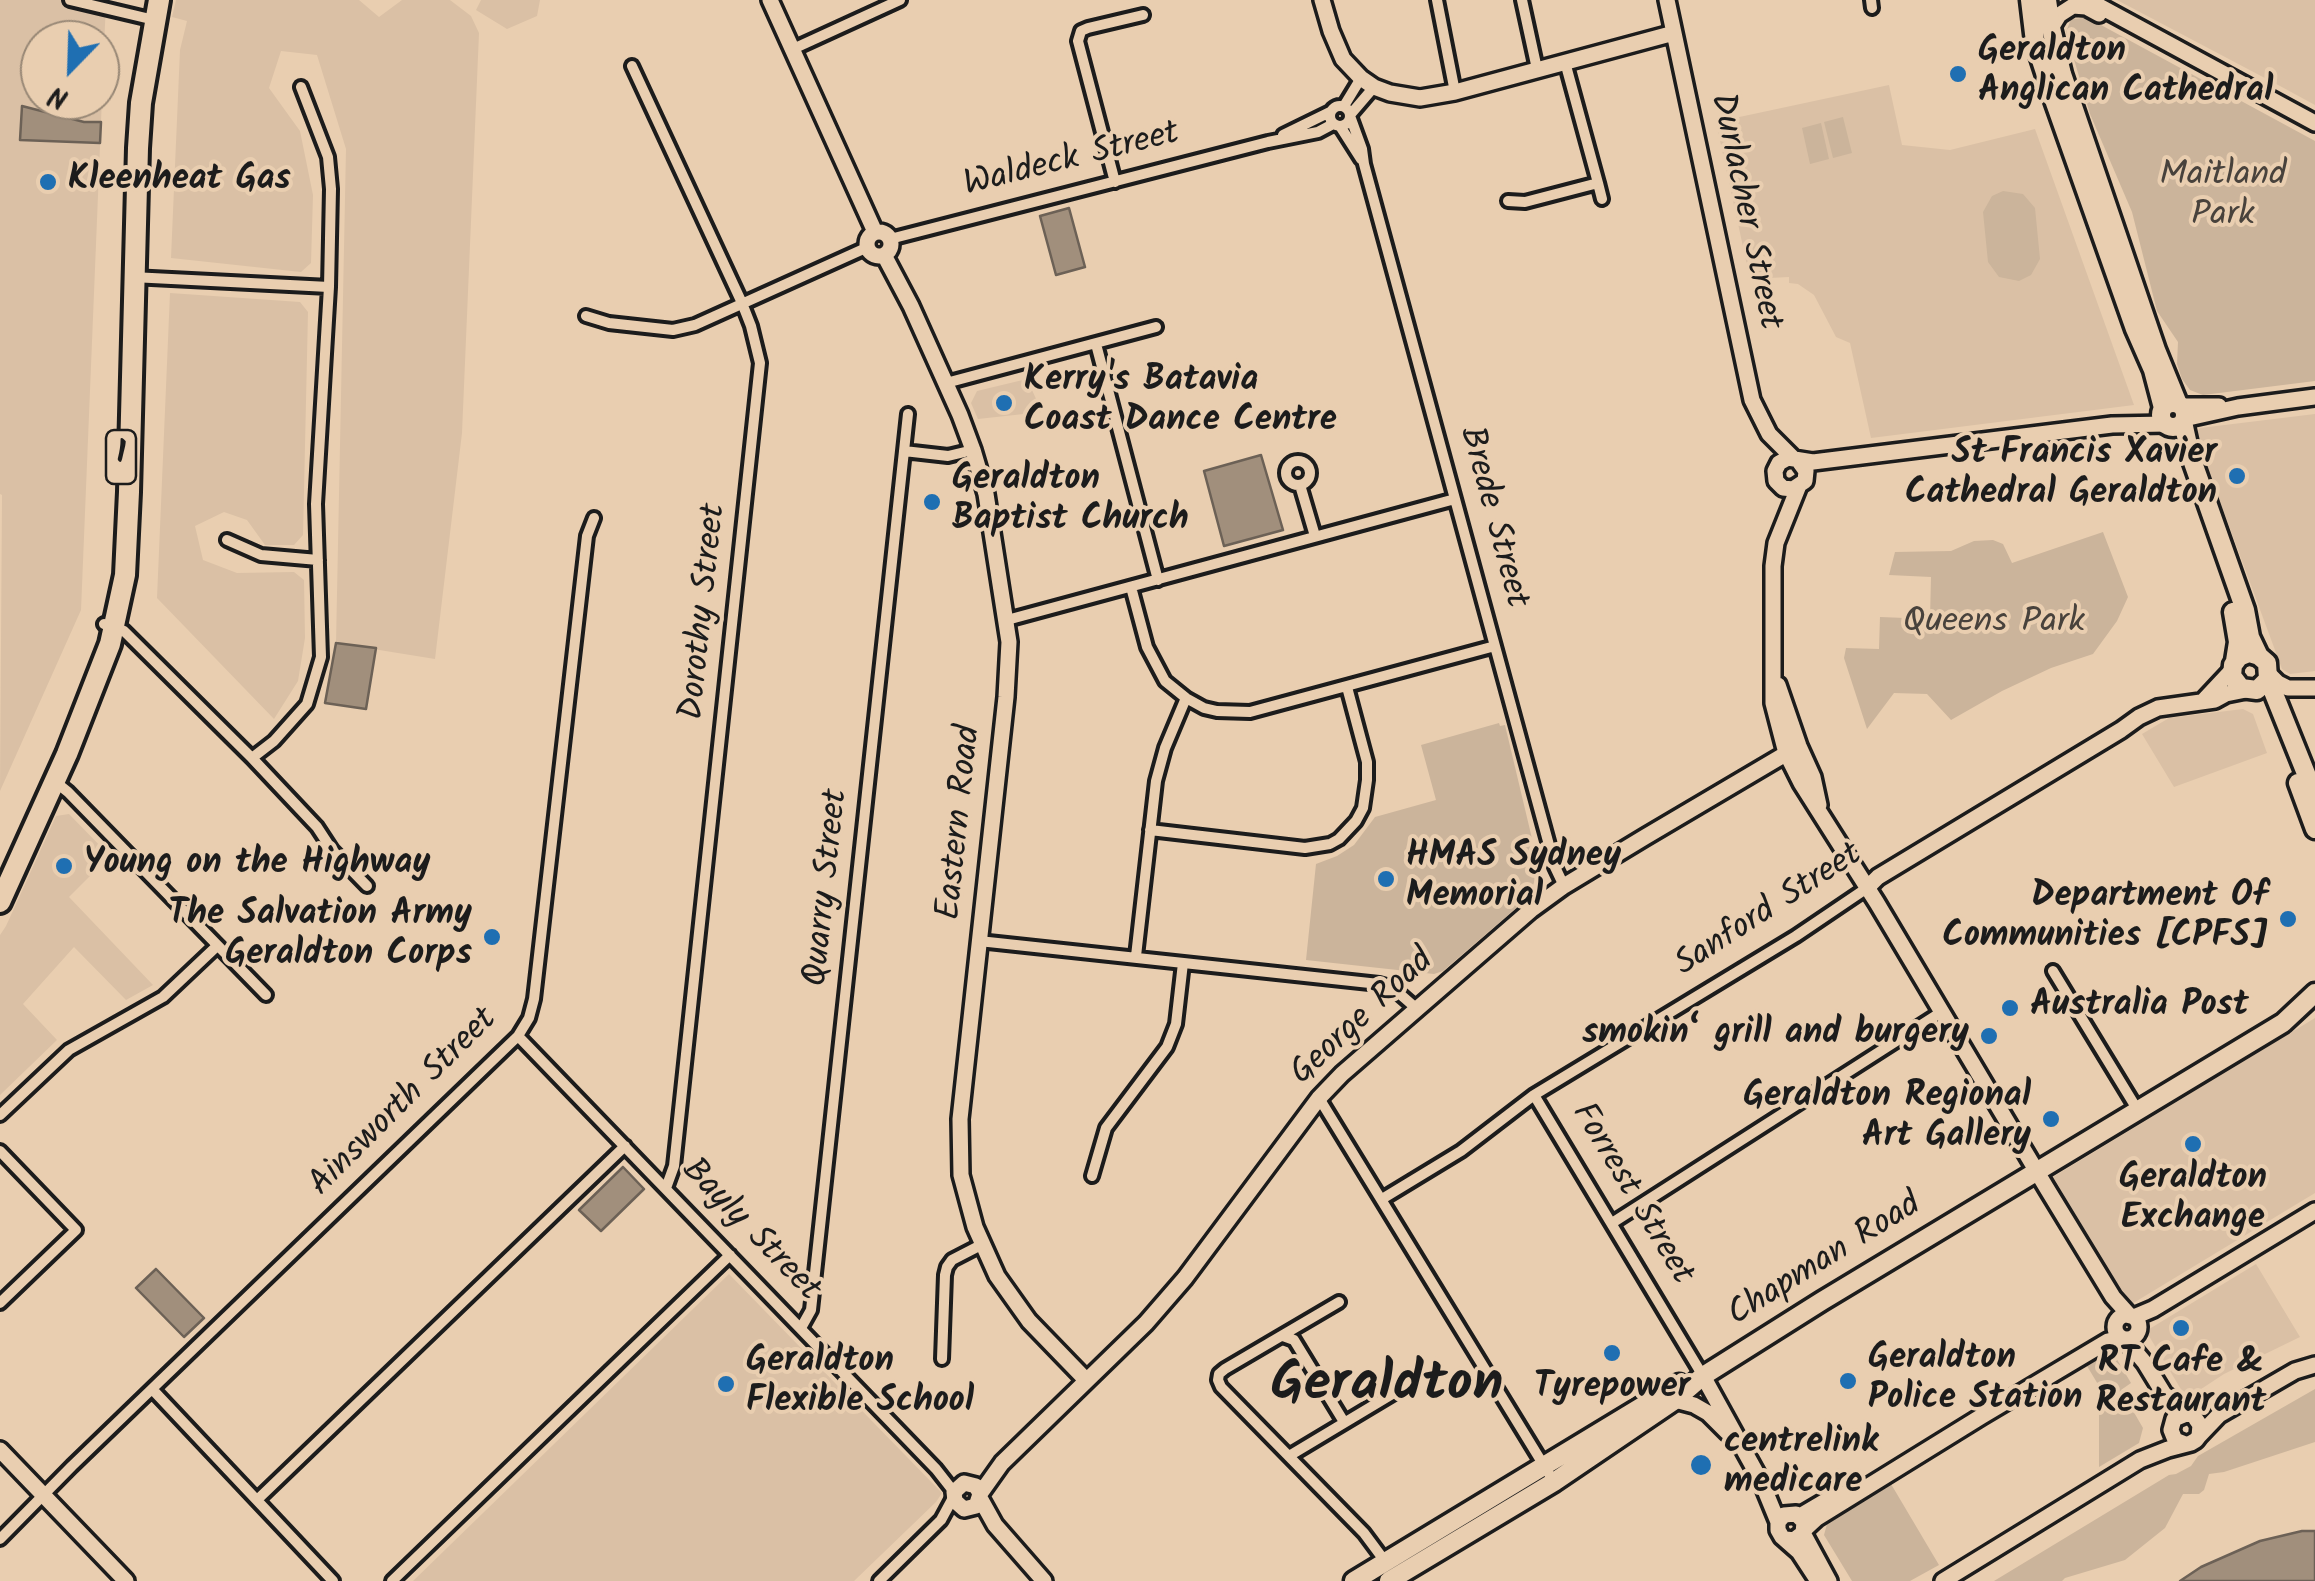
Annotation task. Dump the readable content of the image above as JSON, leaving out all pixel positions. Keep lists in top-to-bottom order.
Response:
{
  "streets": {
    "highway": ["1"],
    "main road": ["Chapman Road"],
    "street": [
      "Waldeck Street",
      "Durlacher Street",
      "Brede Street",
      "Dorothy Street",
      "Eastern Road",
      "Quarry Street",
      "Sanford Street",
      "George Road",
      "Ainsworth Street",
      "Forrest Street",
      "Bayly Street"
    ]
  },
  "crossings": [
    ["Waldeck Street", "Brede Street"],
    ["Waldeck Street", "Eastern Road"],
    ["Durlacher Street", "Sanford Street"],
    ["Durlacher Street", "George Road"],
    ["Durlacher Street", "Chapman Road"],
    ["Brede Street", "George Road"],
    ["Dorothy Street", "Bayly Street"],
    ["Eastern Road", "George Road"],
    ["Quarry Street", "Bayly Street"],
    ["Sanford Street", "Forrest Street"],
    ["George Road", "Bayly Street"],
    ["Ainsworth Street", "Bayly Street"],
    ["Forrest Street", "Chapman Road"]
  ],
  "districts": ["Geraldton"],
  "parks": ["Maitland Park", "Queens Park"],
  "places": [
    "Geraldton Anglican Cathedral",
    "Kleenheat Gas",
    "Kerry's Batavia Coast Dance Centre",
    "St Francis Xavier Cathedral Geraldton",
    "Geraldton Baptist Church",
    "Young on the Highway",
    "HMAS Sydney Memorial",
    "Department Of Communities [CPFS]",
    "The Salvation Army Geraldton Corps",
    "Australia Post",
    "smokin‘ grill and burgery",
    "Geraldton Regional Art Gallery",
    "Geraldton Exchange",
    "RT Cafe & Restaurant",
    "Tyrepower",
    "Geraldton Police Station",
    "Geraldton Flexible School",
    "centrelink medicare"
  ],
  "north": "bottom left"
}
